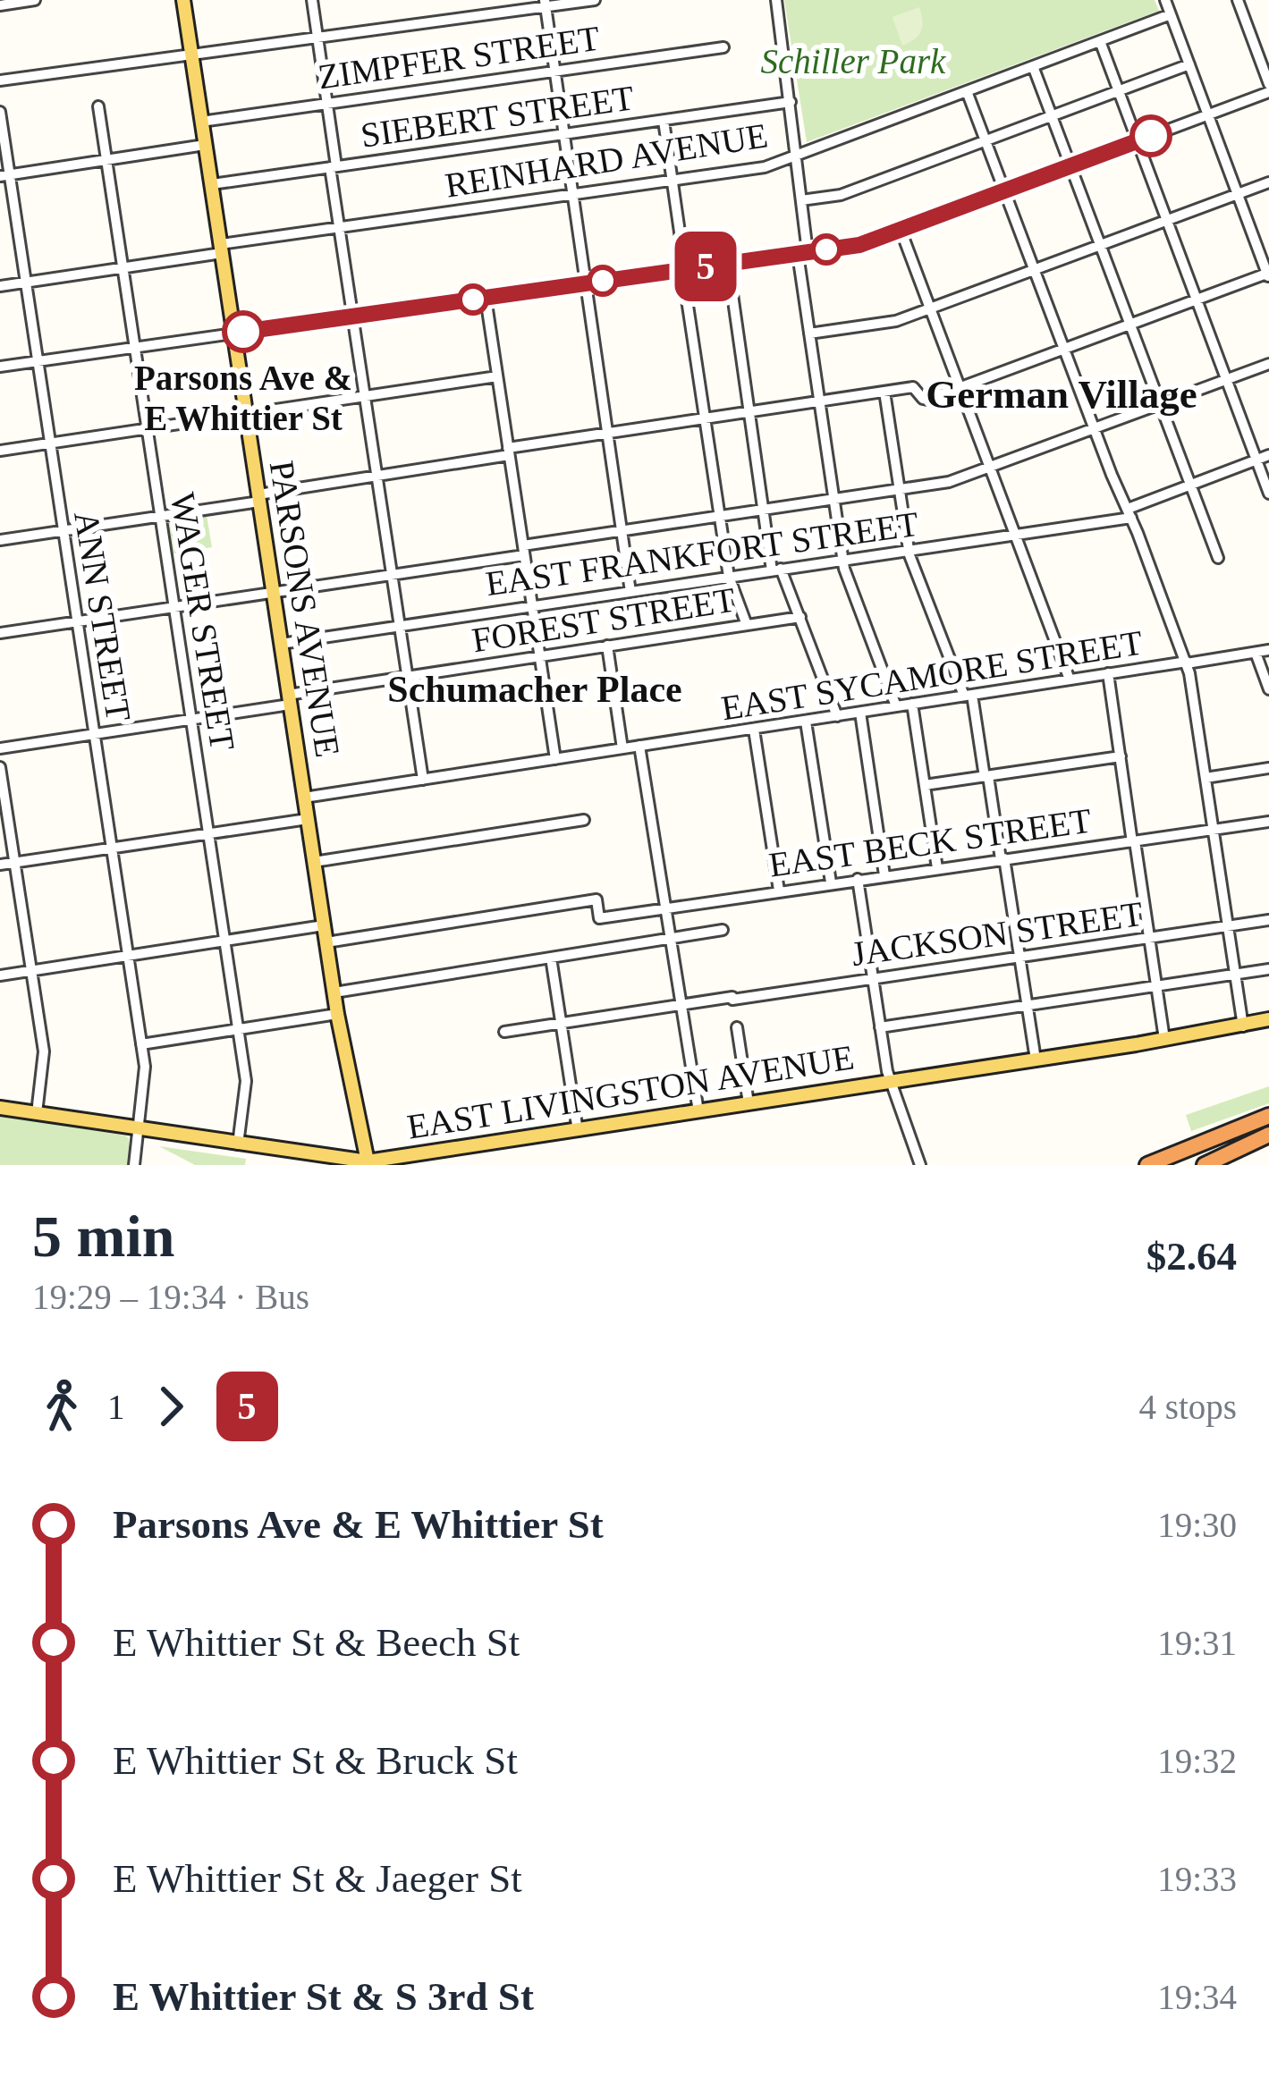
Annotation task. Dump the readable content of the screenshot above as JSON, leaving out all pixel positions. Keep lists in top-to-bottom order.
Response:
{
  "streets": {
    "main road": ["PARSONS AVENUE", "EAST LIVINGSTON AVENUE"],
    "street": [
      "ZIMPFER STREET",
      "SIEBERT STREET",
      "REINHARD AVENUE",
      "EAST FRANKFORT STREET",
      "ANN STREET",
      "FOREST STREET",
      "WAGER STREET",
      "EAST SYCAMORE STREET",
      "EAST BECK STREET",
      "JACKSON STREET"
    ]
  },
  "crossings": [
    ["ZIMPFER STREET", "PARSONS AVENUE"],
    ["SIEBERT STREET", "PARSONS AVENUE"],
    ["REINHARD AVENUE", "PARSONS AVENUE"],
    ["REINHARD AVENUE", "ANN STREET"],
    ["REINHARD AVENUE", "WAGER STREET"],
    ["EAST FRANKFORT STREET", "PARSONS AVENUE"],
    ["PARSONS AVENUE", "FOREST STREET"],
    ["PARSONS AVENUE", "EAST SYCAMORE STREET"],
    ["PARSONS AVENUE", "EAST BECK STREET"],
    ["PARSONS AVENUE", "EAST LIVINGSTON AVENUE"],
    ["ANN STREET", "FOREST STREET"],
    ["ANN STREET", "EAST LIVINGSTON AVENUE"],
    ["FOREST STREET", "WAGER STREET"],
    ["WAGER STREET", "EAST LIVINGSTON AVENUE"]
  ],
  "districts": ["German Village", "Schumacher Place"],
  "parks": ["Schiller Park"],
  "places": ["Parsons Ave & E Whittier St"],
  "lines": ["bus line 5"],
  "page": {
    "on_map": "5",
    "heading": ["5 min", "19:29 – 19:34 · Bus", "$2.64"],
    "legs": ["1", "5", "4 stops"],
    "list": [
      {
        "name": "Parsons Ave & E Whittier St",
        "value": "19:30"
      },
      {
        "name": "E Whittier St & Beech St",
        "value": "19:31"
      },
      {
        "name": "E Whittier St & Bruck St",
        "value": "19:32"
      },
      {
        "name": "E Whittier St & Jaeger St",
        "value": "19:33"
      },
      {
        "name": "E Whittier St & S 3rd St",
        "value": "19:34"
      }
    ]
  }
}
